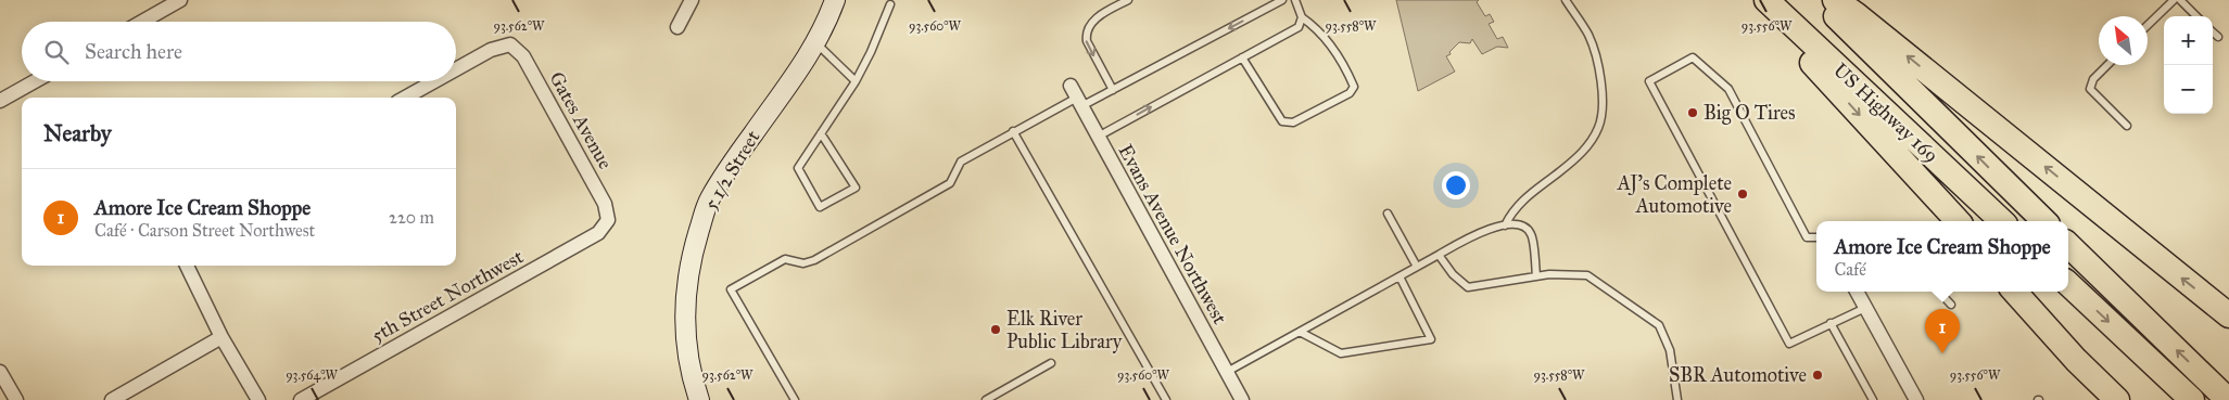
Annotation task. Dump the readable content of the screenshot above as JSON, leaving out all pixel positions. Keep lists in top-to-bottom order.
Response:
{
  "streets": {
    "highway": ["US Highway 169"],
    "street": [
      "Gates Avenue",
      "5 1/2 Street",
      "Evans Avenue Northwest",
      "5th Street Northwest"
    ]
  },
  "crossings": [
    ["Gates Avenue", "5th Street Northwest"]
  ],
  "places": [
    "Big O Tires",
    "AJ's Complete Automotive",
    "Elk River Public Library",
    "SBR Automotive"
  ],
  "north": "top left",
  "page": {
    "map_buttons": ["+", "−"],
    "search": "Search here",
    "heading": "Nearby",
    "list": [
      {
        "mark": "1",
        "name": "Amore Ice Cream Shoppe",
        "note": "Café · Carson Street Northwest",
        "value": "220 m"
      }
    ],
    "popup": ["Amore Ice Cream Shoppe", "Café"],
    "pins": "1"
  },
  "coordinates": [
    "93.562°W",
    "93.560°W",
    "93.556°W",
    "93.558°W",
    "93.564°W"
  ]
}
